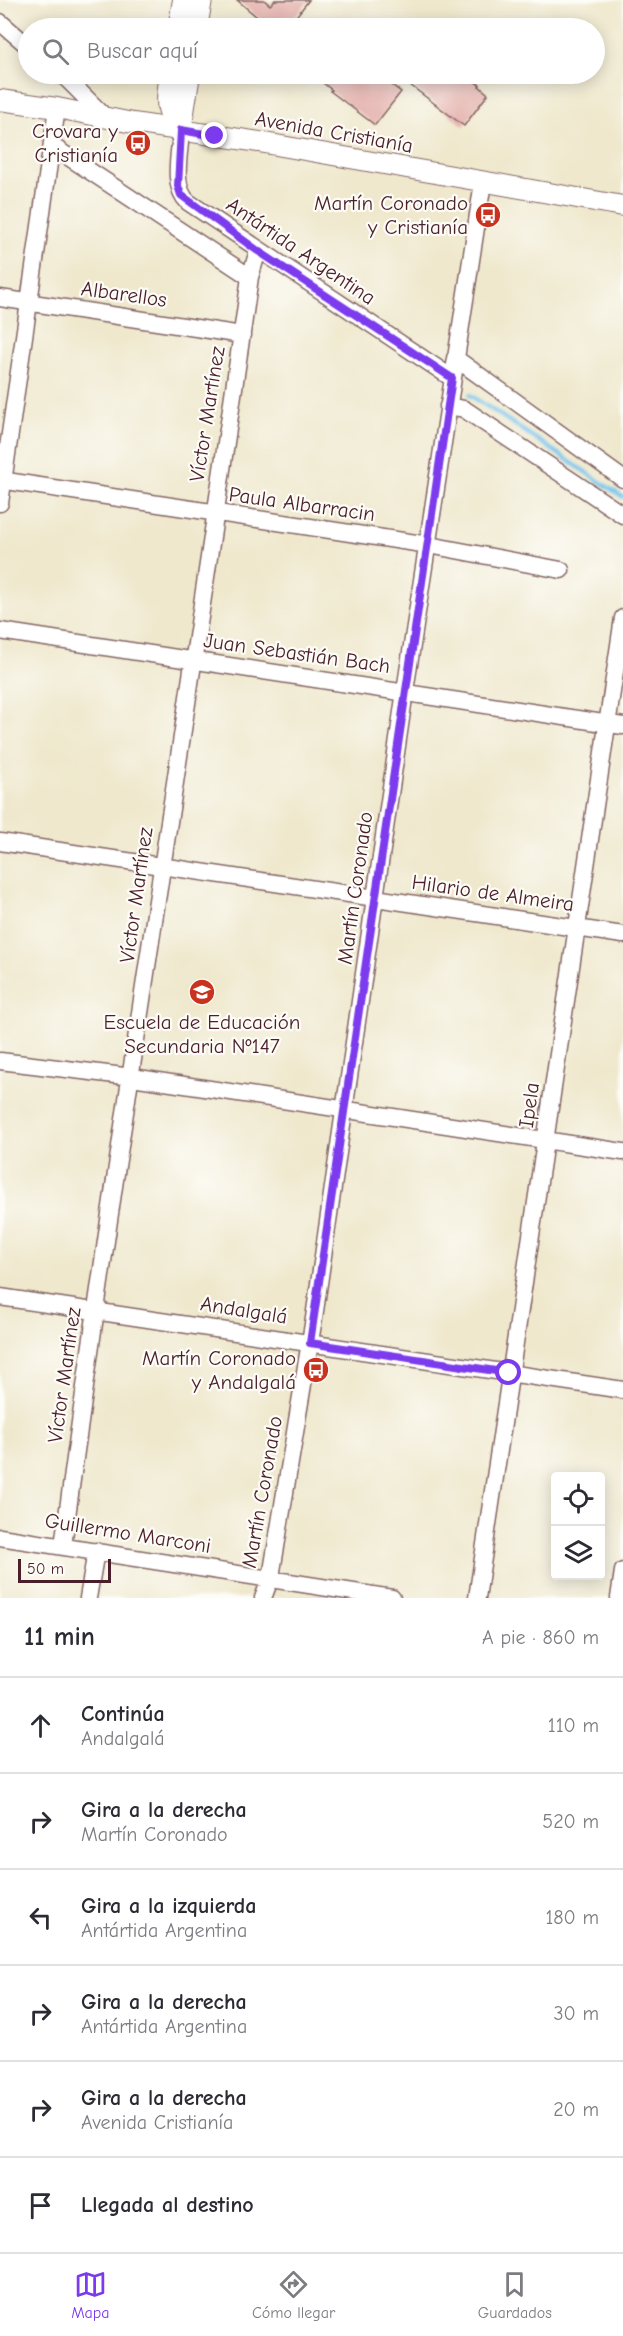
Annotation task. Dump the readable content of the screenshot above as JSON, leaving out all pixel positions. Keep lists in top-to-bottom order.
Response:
{
  "streets": {
    "main road": ["Avenida Cristianía"],
    "street": [
      "Antártida Argentina",
      "Albarellos",
      "Víctor Martínez",
      "Paula Albarracin",
      "Juan Sebastián Bach",
      "Martín Coronado",
      "Hilario de Almeira",
      "Ipela",
      "Andalgalá",
      "Guillermo Marconi"
    ]
  },
  "crossings": [
    ["Avenida Cristianía", "Martín Coronado"],
    ["Antártida Argentina", "Víctor Martínez"],
    ["Antártida Argentina", "Martín Coronado"],
    ["Albarellos", "Víctor Martínez"],
    ["Víctor Martínez", "Paula Albarracin"],
    ["Víctor Martínez", "Juan Sebastián Bach"],
    ["Víctor Martínez", "Hilario de Almeira"],
    ["Víctor Martínez", "Andalgalá"],
    ["Víctor Martínez", "Guillermo Marconi"],
    ["Paula Albarracin", "Martín Coronado"],
    ["Juan Sebastián Bach", "Martín Coronado"],
    ["Juan Sebastián Bach", "Ipela"],
    ["Martín Coronado", "Hilario de Almeira"],
    ["Martín Coronado", "Andalgalá"],
    ["Martín Coronado", "Guillermo Marconi"],
    ["Hilario de Almeira", "Ipela"],
    ["Ipela", "Andalgalá"]
  ],
  "places": {
    "bus stop": ["Crovara y Cristianía", "Martín Coronado y Cristianía", "Martín Coronado y Andalgalá"],
    "school or university": ["Escuela de Educación Secundaria Nº147"]
  },
  "scale_bar": "50 m",
  "page": {
    "search": "Buscar aquí",
    "scale": "50 m",
    "heading": ["11 min", "A pie · 860 m"],
    "list": [
      ["Continúa", "Andalgalá", "110 m"],
      ["Gira a la derecha", "Martín Coronado", "520 m"],
      ["Gira a la izquierda", "Antártida Argentina", "180 m"],
      ["Gira a la derecha", "Antártida Argentina", "30 m"],
      ["Gira a la derecha", "Avenida Cristianía", "20 m"],
      "Llegada al destino"
    ],
    "nav": ["Mapa", "Cómo llegar", "Guardados"]
  }
}
